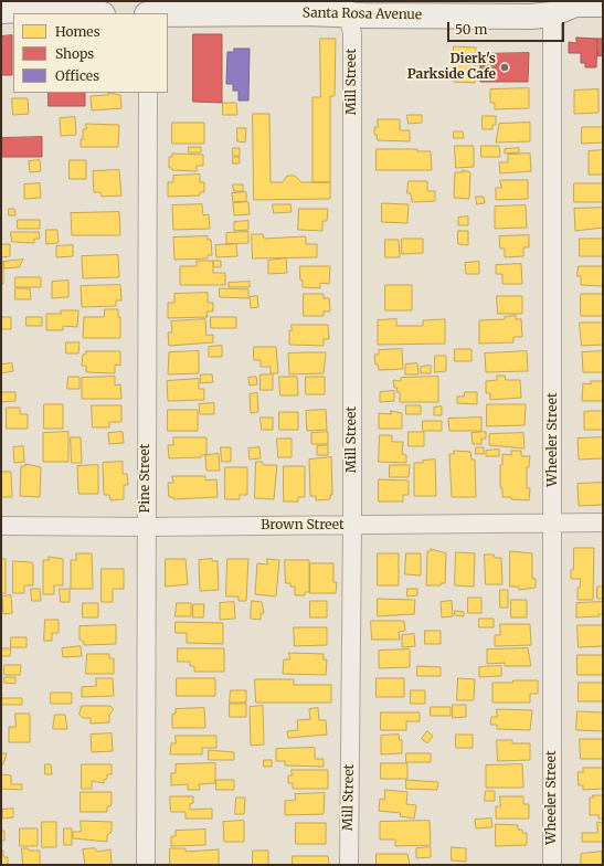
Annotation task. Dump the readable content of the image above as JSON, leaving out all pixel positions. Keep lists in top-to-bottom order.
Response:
{
  "streets": {
    "main road": ["Santa Rosa Avenue"],
    "street": [
      "Mill Street",
      "Wheeler Street",
      "Pine Street",
      "Brown Street"
    ]
  },
  "crossings": [
    ["Santa Rosa Avenue", "Mill Street"],
    ["Santa Rosa Avenue", "Wheeler Street"],
    ["Mill Street", "Brown Street"],
    ["Wheeler Street", "Brown Street"],
    ["Pine Street", "Brown Street"]
  ],
  "places": ["Dierk's Parkside Cafe"],
  "legend": ["Homes", "Shops", "Offices"],
  "scale_bar": "50 m"
}
